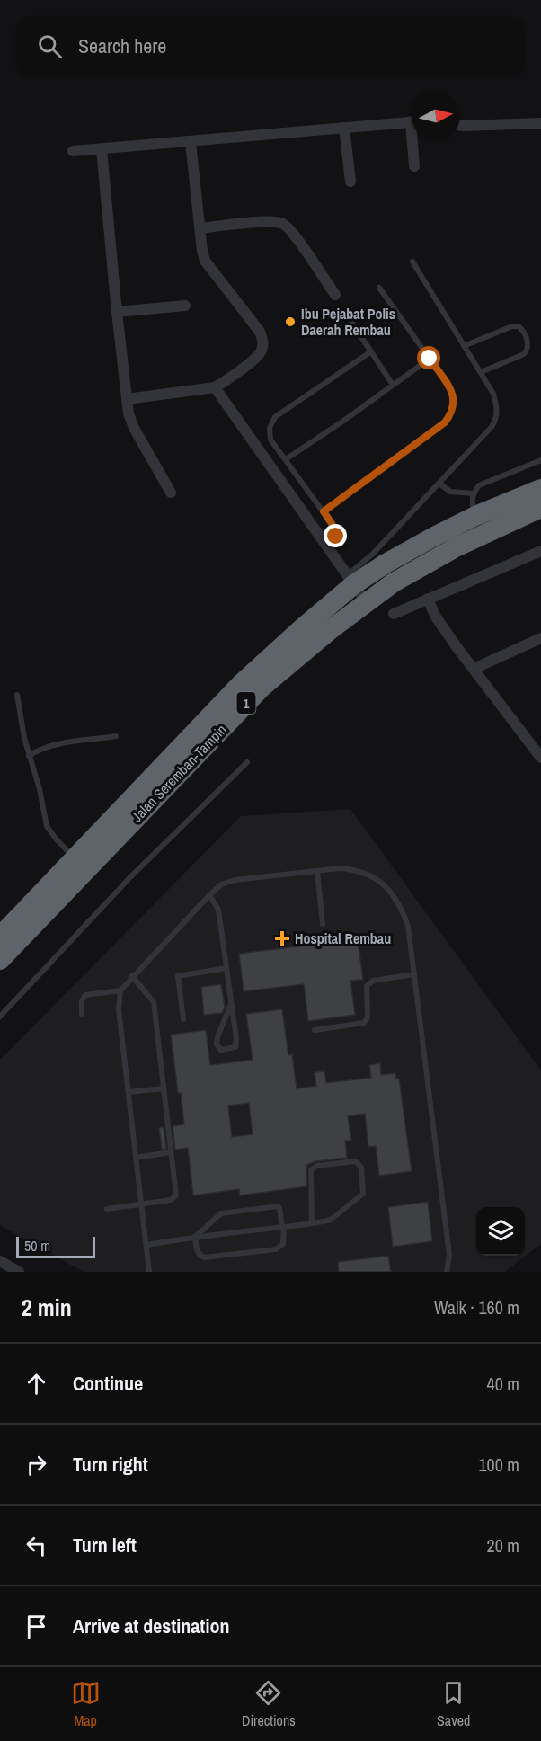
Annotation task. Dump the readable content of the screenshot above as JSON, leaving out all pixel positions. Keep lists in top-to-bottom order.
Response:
{
  "streets": {
    "highway": ["1", "Jalan Seremban-Tampin"]
  },
  "places": {
    "other": ["Ibu Pejabat Polis Daerah Rembau"],
    "health": ["Hospital Rembau"]
  },
  "scale_bar": "50 m",
  "north": "right",
  "page": {
    "search": "Search here",
    "scale": "50 m",
    "heading": ["2 min", "Walk · 160 m"],
    "list": [
      ["Continue", "40 m"],
      ["Turn right", "100 m"],
      ["Turn left", "20 m"],
      "Arrive at destination"
    ],
    "nav": ["Map", "Directions", "Saved"]
  }
}
